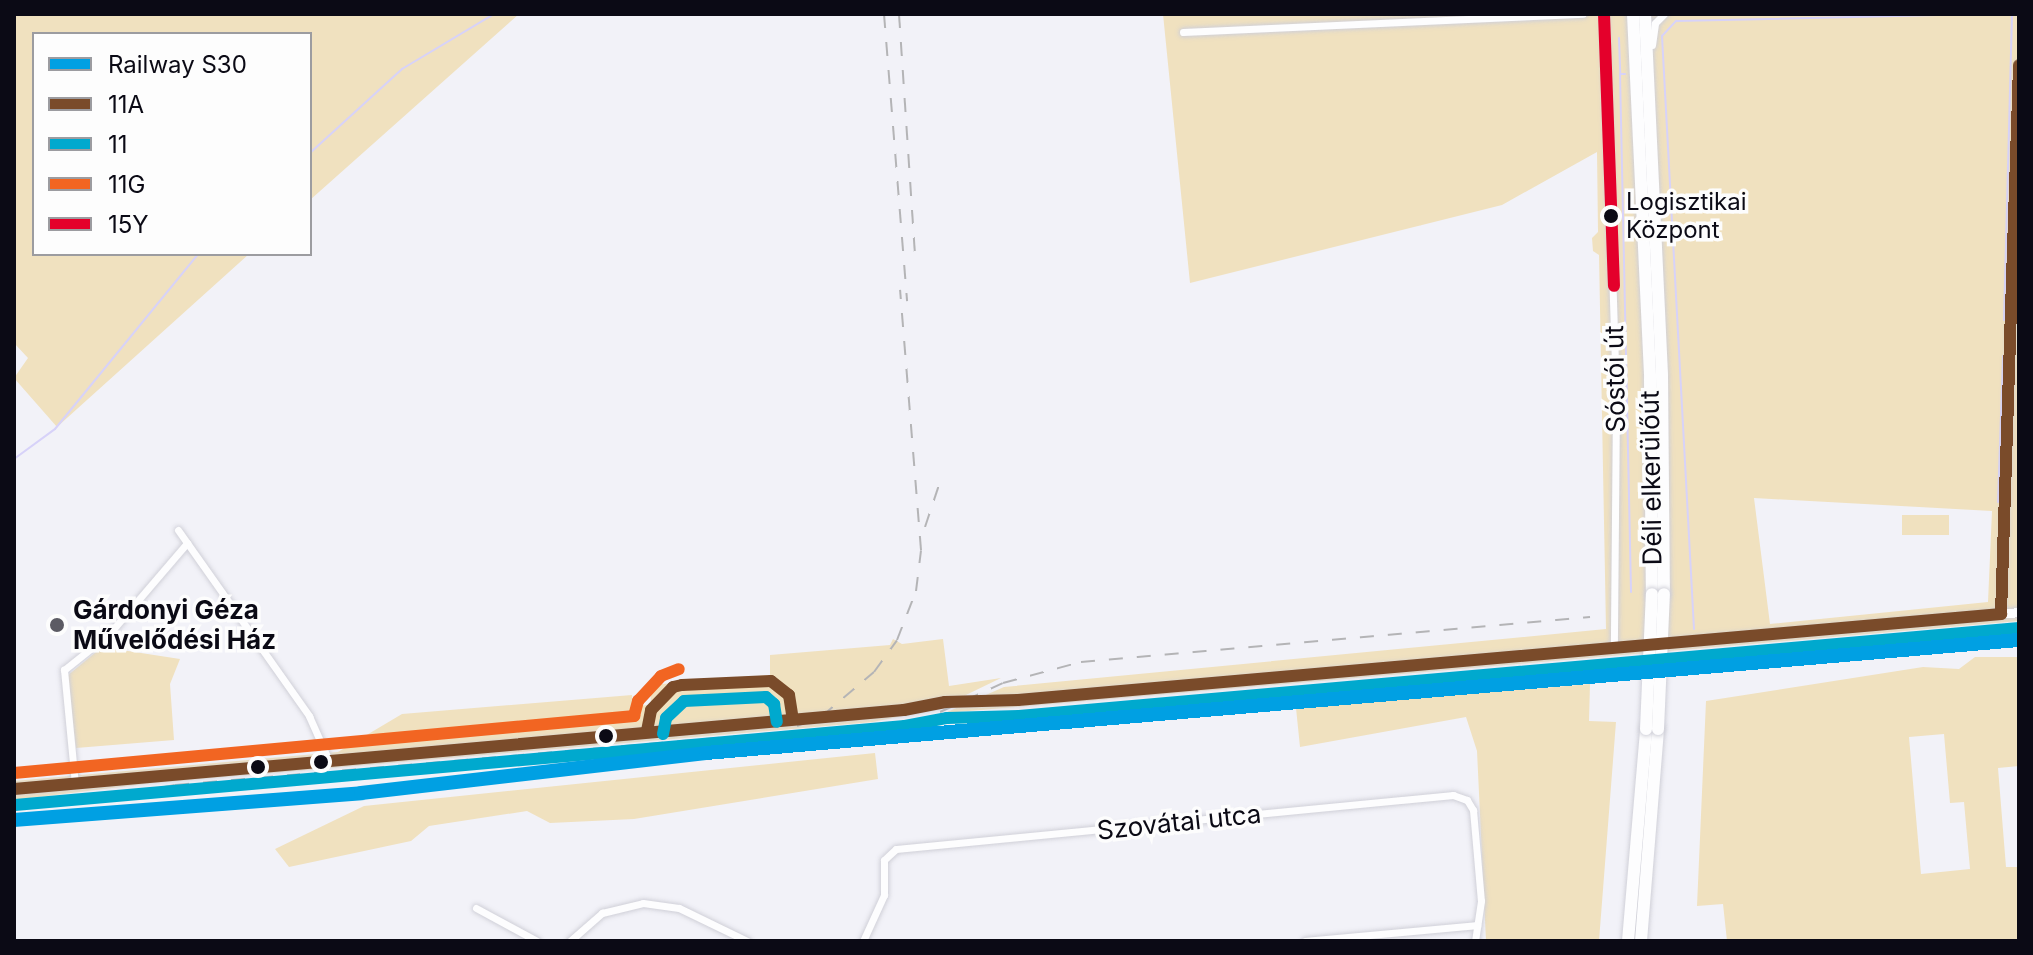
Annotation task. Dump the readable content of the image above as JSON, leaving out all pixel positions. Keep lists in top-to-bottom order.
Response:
{
  "streets": {
    "main road": ["Déli elkerülőút"],
    "street": ["Sóstói út", "Szovátai utca"]
  },
  "places": ["Logisztikai Központ", "Gárdonyi Géza Művelődési Ház"],
  "lines": [
    "transit line 15Y",
    "transit line 11A",
    "transit line 11",
    "rail line S30",
    "transit line 11G"
  ],
  "legend": [
    "Railway S30",
    "11A",
    "11",
    "11G",
    "15Y"
  ]
}
